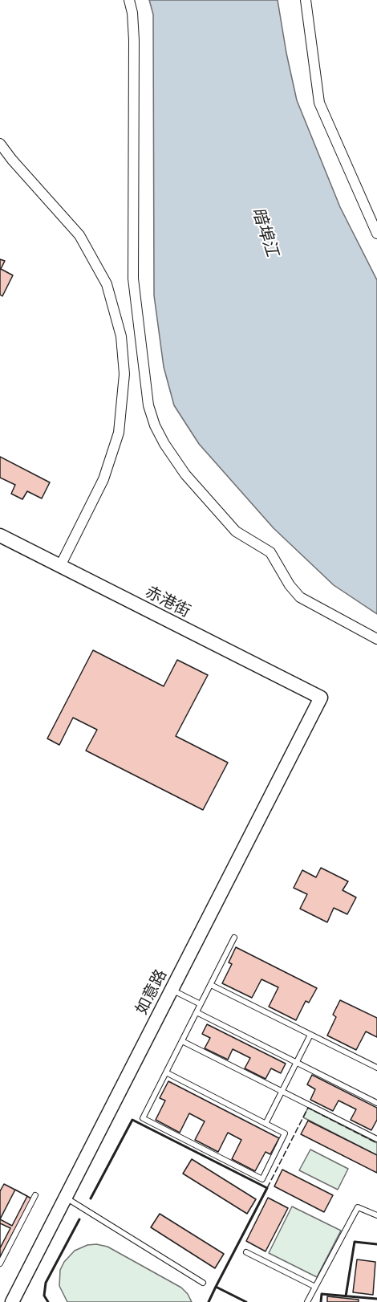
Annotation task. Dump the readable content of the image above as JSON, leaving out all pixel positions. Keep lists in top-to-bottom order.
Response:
{
  "streets": {
    "street": ["赤港街", "如意路"]
  },
  "crossings": [
    ["赤港街", "如意路"]
  ],
  "water": ["暗埠江"]
}
